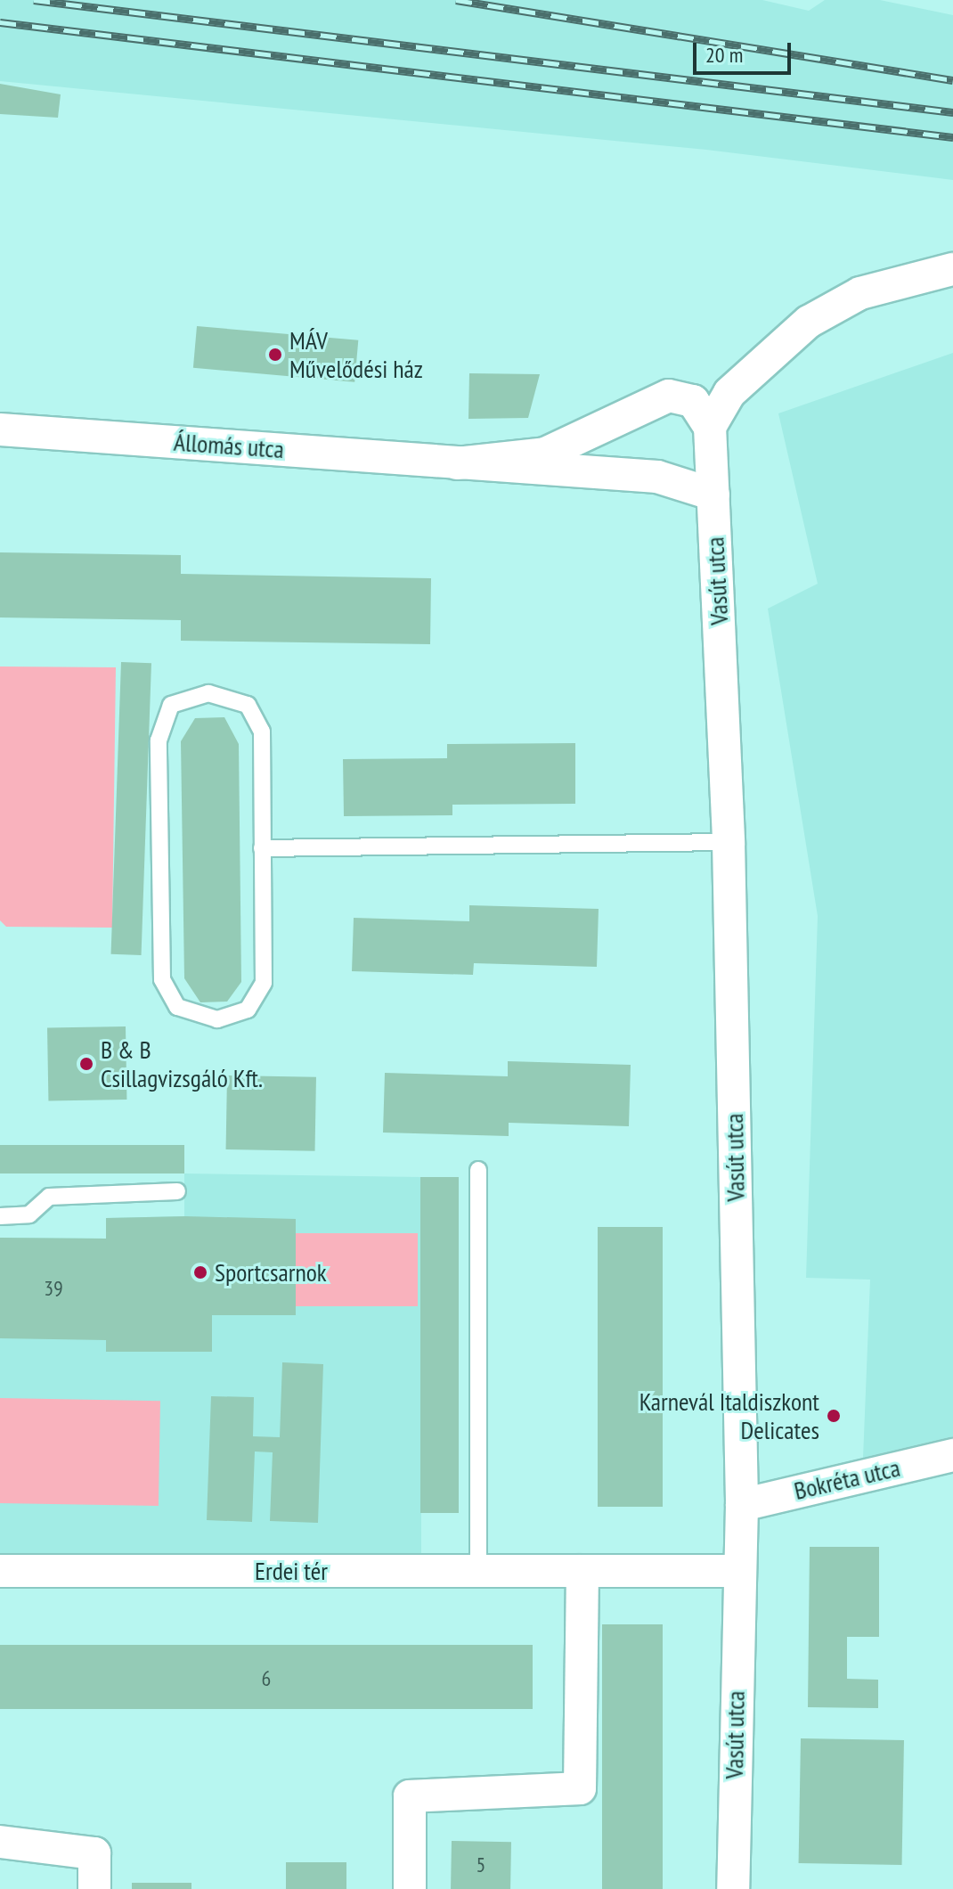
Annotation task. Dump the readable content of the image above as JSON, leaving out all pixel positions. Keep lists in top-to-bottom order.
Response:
{
  "streets": {
    "street": [
      "Állomás utca",
      "Vasút utca",
      "Bokréta utca",
      "Erdei tér"
    ]
  },
  "crossings": [
    ["Állomás utca", "Vasút utca"],
    ["Vasút utca", "Bokréta utca"],
    ["Vasút utca", "Erdei tér"]
  ],
  "places": [
    "MÁV Művelődési ház",
    "B & B Csillagvizsgáló Kft.",
    "Sportcsarnok",
    "Karnevál Italdiszkont Delicates"
  ],
  "house_numbers": ["39", "6", "5"],
  "scale_bar": "20 m"
}
